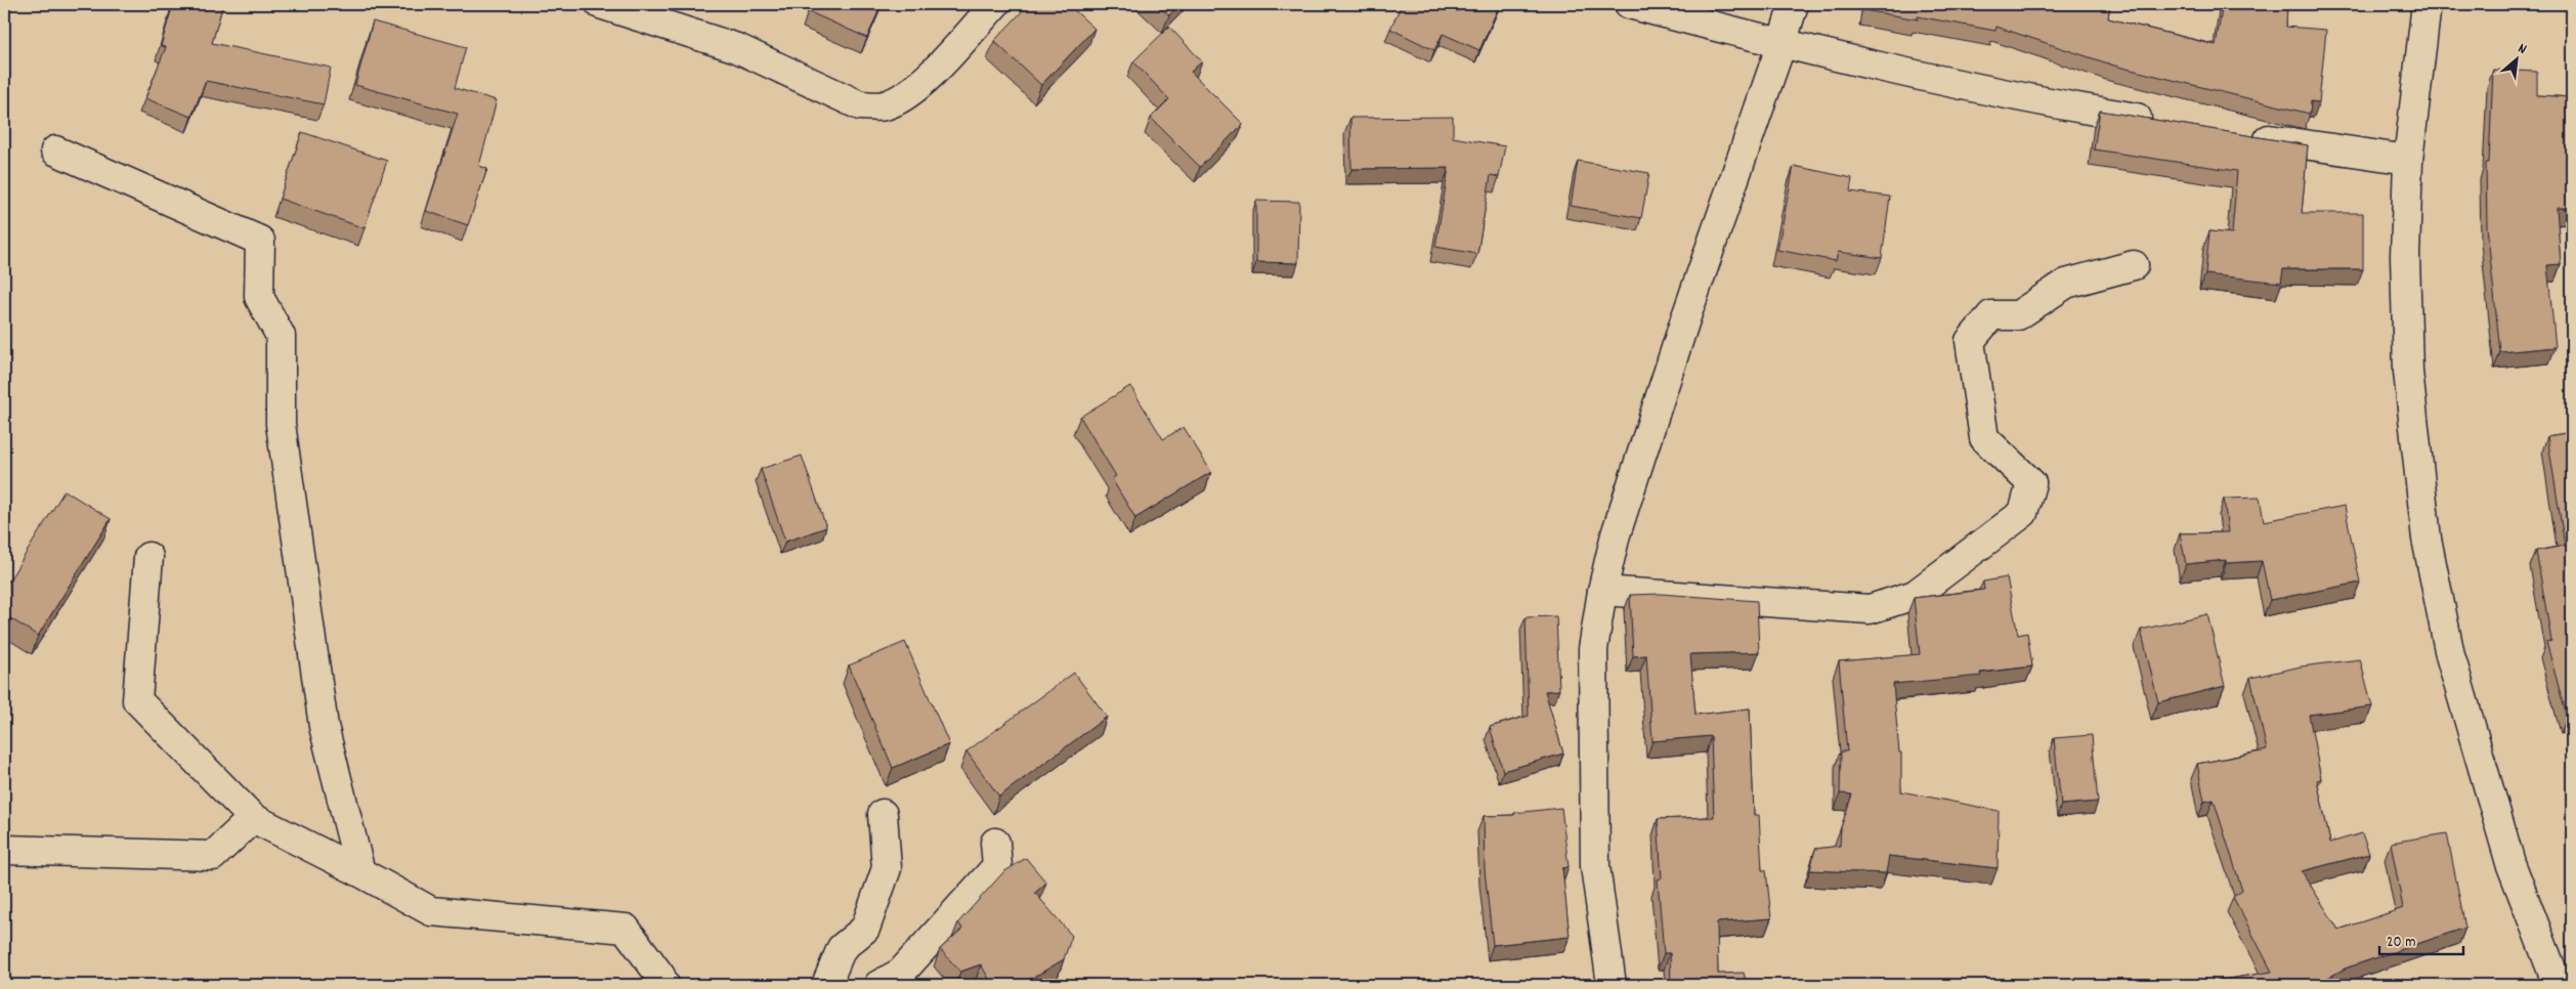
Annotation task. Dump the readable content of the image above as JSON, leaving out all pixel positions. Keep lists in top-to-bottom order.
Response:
{
  "scale_bar": "20 m",
  "north": "top right"
}
